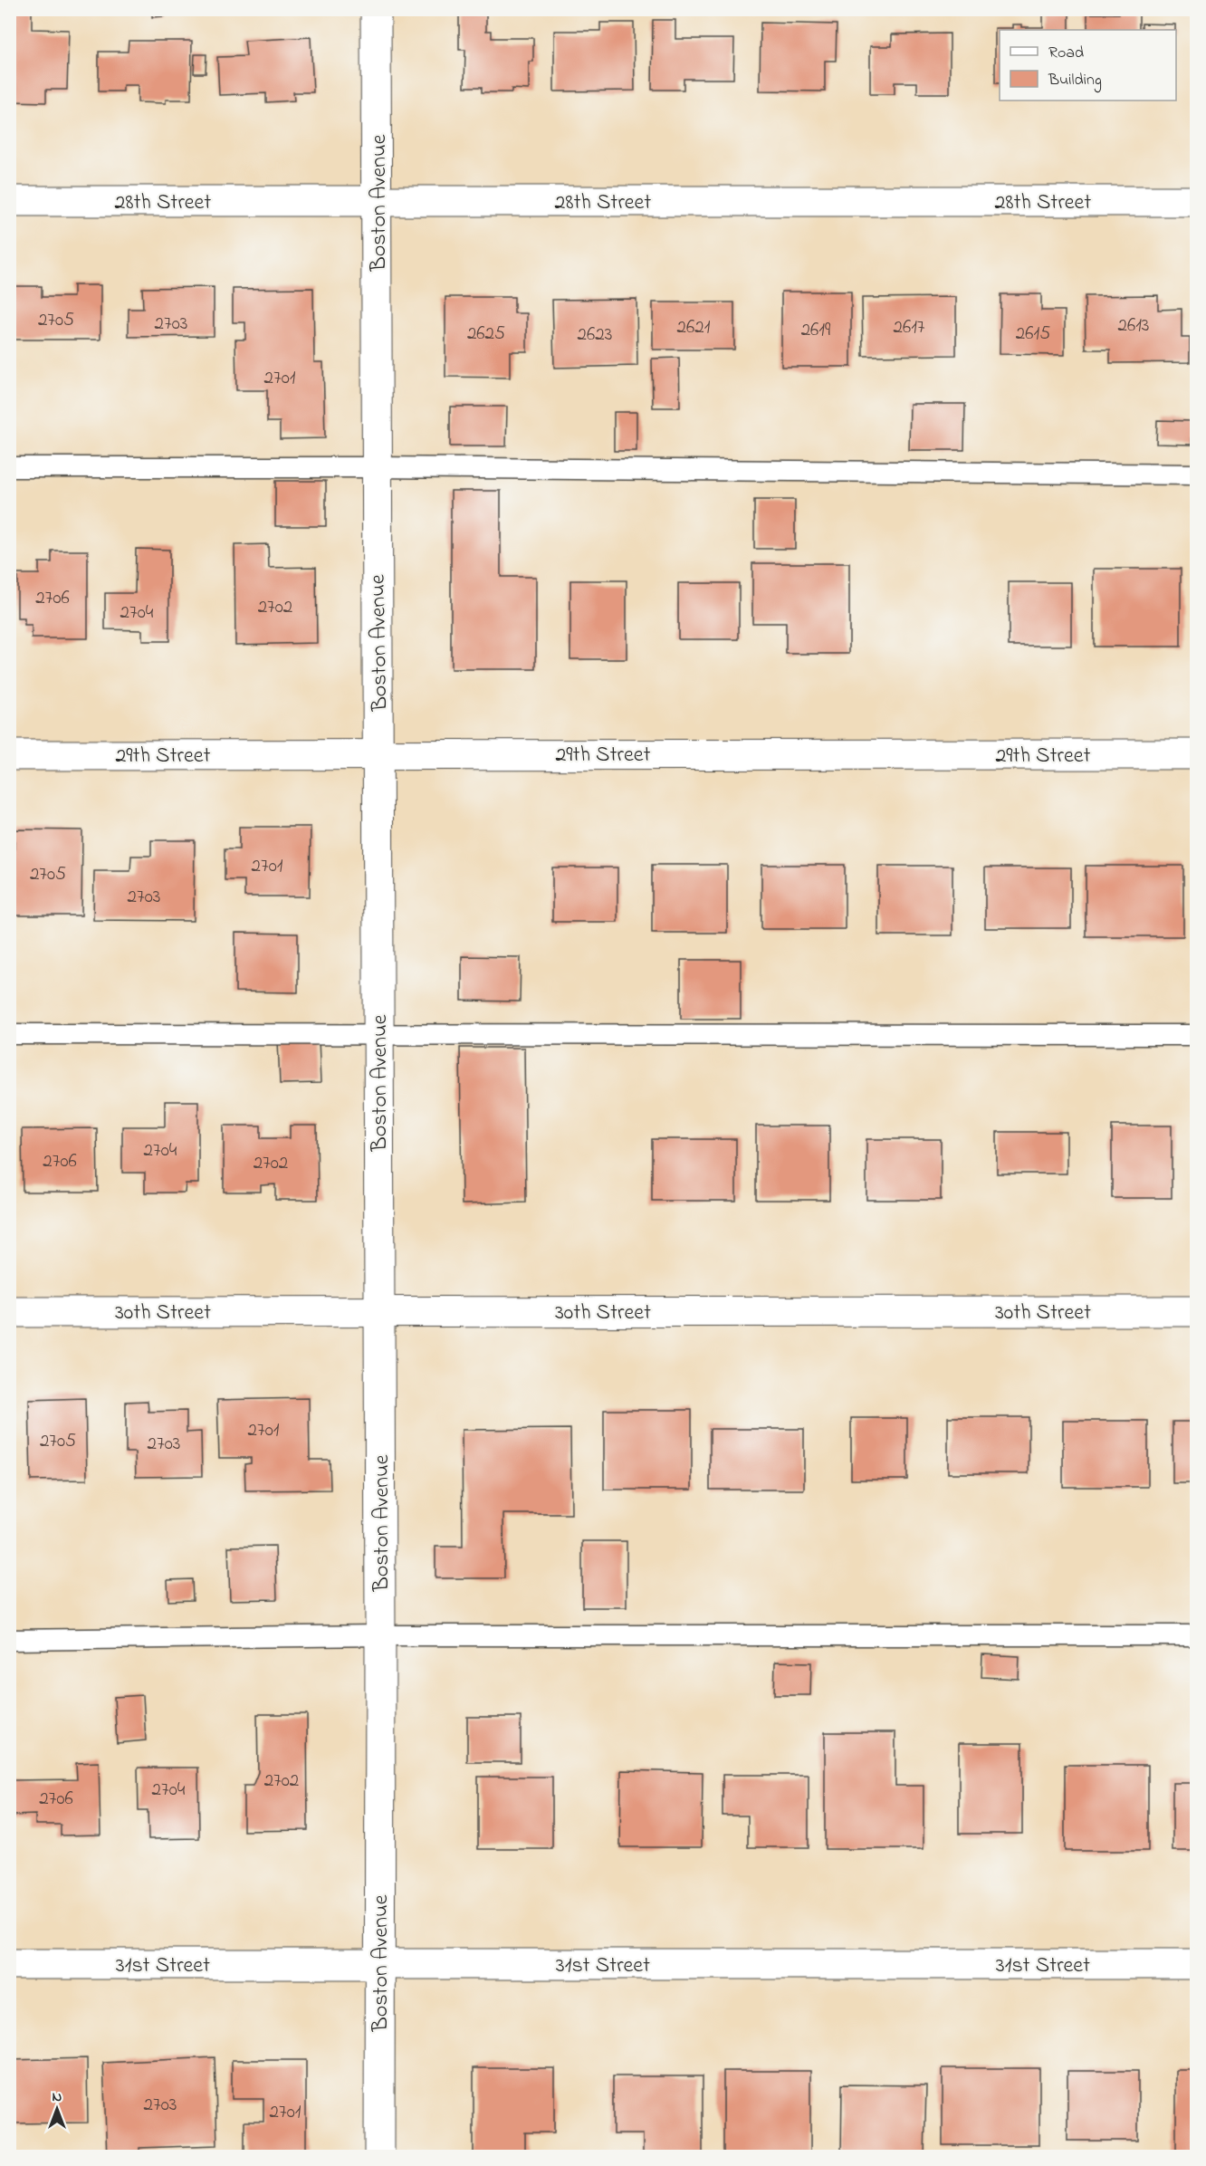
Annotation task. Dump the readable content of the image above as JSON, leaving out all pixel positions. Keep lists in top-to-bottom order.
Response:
{
  "streets": {
    "street": [
      "28th Street",
      "Boston Avenue",
      "29th Street",
      "30th Street",
      "31st Street"
    ]
  },
  "crossings": [
    ["28th Street", "Boston Avenue"],
    ["Boston Avenue", "29th Street"],
    ["Boston Avenue", "30th Street"],
    ["Boston Avenue", "31st Street"]
  ],
  "house_numbers": [
    "2705",
    "2703",
    "2613",
    "2621",
    "2617",
    "2619",
    "2625",
    "2615",
    "2623",
    "2701",
    "2706",
    "2702",
    "2704",
    "2701",
    "2705",
    "2703",
    "2704",
    "2706",
    "2702",
    "2701",
    "2705",
    "2703",
    "2702",
    "2704",
    "2706",
    "2703",
    "2701"
  ],
  "legend": ["Road", "Building"],
  "north": "top"
}
